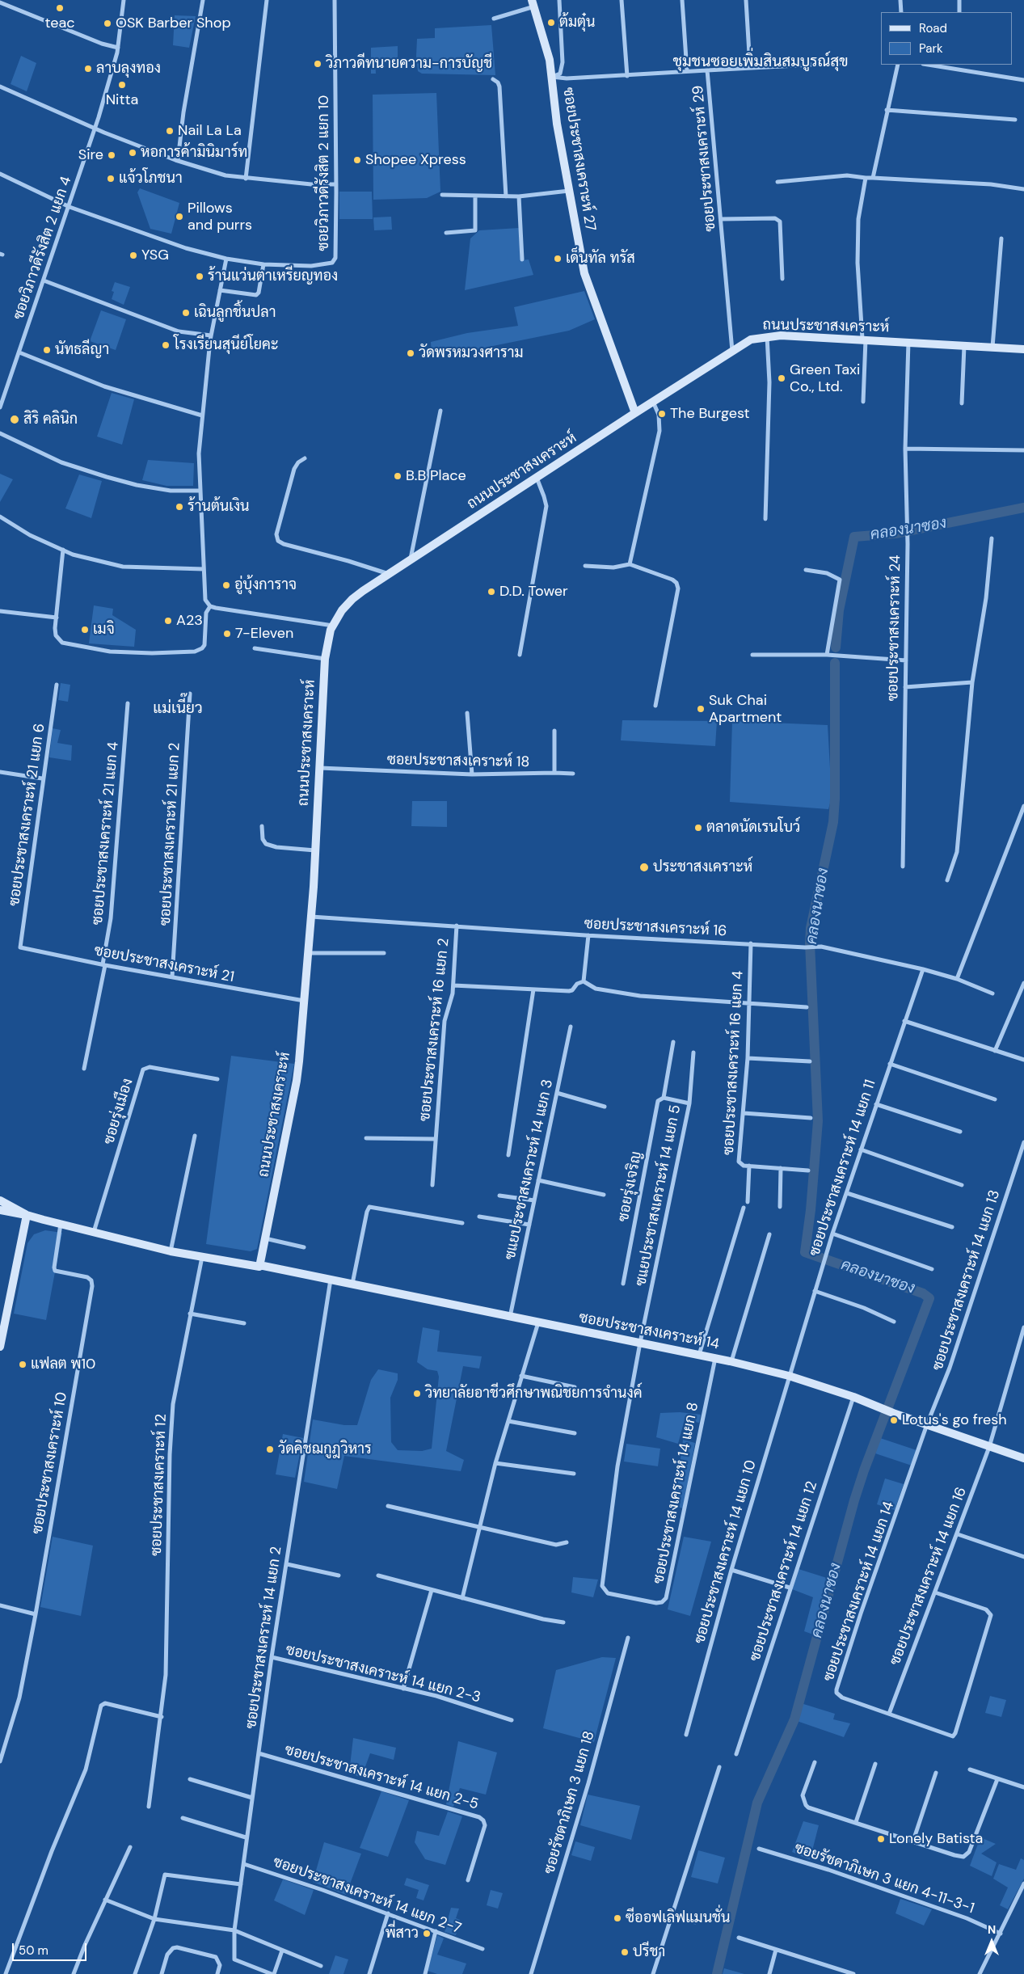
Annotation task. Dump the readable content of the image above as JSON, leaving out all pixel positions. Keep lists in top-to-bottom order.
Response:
{
  "streets": {
    "main road": ["ซอยประชาสงเคราะห์ 27", "ถนนประชาสงเคราะห์", "ซอยประชาสงเคราะห์ 14"],
    "street": [
      "ซอยประชาสงเคราะห์ 29",
      "ซอยวิภาวดีรังสิต 2 แยก 10",
      "ซอยวิภาวดีรังสิต 2 แยก 4",
      "ซอยประชาสงเคราะห์ 24",
      "ซอยประชาสงเคราะห์ 18",
      "ซอยประชาสงเคราะห์ 21 แยก 6",
      "ซอยประชาสงเคราะห์ 21 แยก 4",
      "ซอยประชาสงเคราะห์ 21 แยก 2",
      "ซอยประชาสงเคราะห์ 16",
      "ซอยประชาสงเคราะห์ 21",
      "ซอยประชาสงเคราะห์ 16 แยก 2",
      "ซอยประชาสงเคราะห์ 16 แยก 4",
      "ซอยรุ่งเมือง",
      "ซอยประชาสงเคราะห์ 14 แยก 11",
      "ซแยประชาสงเคราะห์ 14 แยก 3",
      "ซอยรุ่งเจริญ",
      "ซแยประชาสงเคราะห์ 14 แยก 5",
      "ซอยประชาสงเคราะห์ 14 แยก 13",
      "ซอยประชาสงเคราะห์ 10",
      "ซอยประชาสงเคราะห์ 12",
      "ซอยประชาสงเคราะห์ 14 แยก 8",
      "ซอยประชาสงเคราะห์ 14 แยก 10",
      "ซอยประชาสงเคราะห์ 14 แยก 12",
      "ซอยประชาสงเคราะห์ 14 แยก 16",
      "ซอยประชาสงเคราะห์ 14 แยก 14",
      "ซอยประชาสงเคราะห์ 14 แยก 2",
      "ซอยประชาสงเคราะห์ 14 แยก 2-3",
      "ซอยประชาสงเคราะห์ 14 แยก 2-5",
      "ซอยรัชดาภิเษก 3 แยก 18",
      "ซอยรัชดาภิเษก 3 แยก 4-11-3-1",
      "ซอยประชาสงเคราะห์ 14 แยก 2-7"
    ]
  },
  "crossings": [
    ["ซอยประชาสงเคราะห์ 29", "ซอยประชาสงเคราะห์ 27"],
    ["ซอยประชาสงเคราะห์ 29", "ถนนประชาสงเคราะห์"],
    ["ซอยประชาสงเคราะห์ 27", "ถนนประชาสงเคราะห์"],
    ["ซอยวิภาวดีรังสิต 2 แยก 10", "ซอยวิภาวดีรังสิต 2 แยก 4"],
    ["ถนนประชาสงเคราะห์", "ซอยประชาสงเคราะห์ 24"],
    ["ถนนประชาสงเคราะห์", "ซอยประชาสงเคราะห์ 18"],
    ["ถนนประชาสงเคราะห์", "ซอยประชาสงเคราะห์ 16"],
    ["ถนนประชาสงเคราะห์", "ซอยประชาสงเคราะห์ 21"],
    ["ถนนประชาสงเคราะห์", "ซอยประชาสงเคราะห์ 14"],
    ["ซอยประชาสงเคราะห์ 21 แยก 6", "ซอยประชาสงเคราะห์ 21"],
    ["ซอยประชาสงเคราะห์ 21 แยก 4", "ซอยประชาสงเคราะห์ 21"],
    ["ซอยประชาสงเคราะห์ 21 แยก 2", "ซอยประชาสงเคราะห์ 21"],
    ["ซอยประชาสงเคราะห์ 16", "ซอยประชาสงเคราะห์ 16 แยก 2"],
    ["ซอยประชาสงเคราะห์ 16", "ซอยประชาสงเคราะห์ 16 แยก 4"],
    ["ซอยประชาสงเคราะห์ 16", "ซอยประชาสงเคราะห์ 14 แยก 11"],
    ["ซอยประชาสงเคราะห์ 14 แยก 11", "ซอยประชาสงเคราะห์ 14"],
    ["ซอยประชาสงเคราะห์ 14 แยก 11", "ซอยประชาสงเคราะห์ 14 แยก 10"],
    ["ซแยประชาสงเคราะห์ 14 แยก 3", "ซอยประชาสงเคราะห์ 14"],
    ["ซแยประชาสงเคราะห์ 14 แยก 5", "ซอยประชาสงเคราะห์ 14"],
    ["ซแยประชาสงเคราะห์ 14 แยก 5", "ซอยประชาสงเคราะห์ 14 แยก 8"],
    ["ซอยประชาสงเคราะห์ 14 แยก 13", "ซอยประชาสงเคราะห์ 14"],
    ["ซอยประชาสงเคราะห์ 14 แยก 13", "ซอยประชาสงเคราะห์ 14 แยก 14"],
    ["ซอยประชาสงเคราะห์ 14", "ซอยประชาสงเคราะห์ 14 แยก 8"],
    ["ซอยประชาสงเคราะห์ 14", "ซอยประชาสงเคราะห์ 14 แยก 10"],
    ["ซอยประชาสงเคราะห์ 14", "ซอยประชาสงเคราะห์ 14 แยก 12"],
    ["ซอยประชาสงเคราะห์ 14", "ซอยประชาสงเคราะห์ 14 แยก 16"],
    ["ซอยประชาสงเคราะห์ 14", "ซอยประชาสงเคราะห์ 14 แยก 14"],
    ["ซอยประชาสงเคราะห์ 14", "ซอยประชาสงเคราะห์ 14 แยก 2"],
    ["ซอยประชาสงเคราะห์ 14 แยก 16", "ซอยประชาสงเคราะห์ 14 แยก 14"],
    ["ซอยประชาสงเคราะห์ 14 แยก 2", "ซอยประชาสงเคราะห์ 14 แยก 2-3"],
    ["ซอยประชาสงเคราะห์ 14 แยก 2", "ซอยประชาสงเคราะห์ 14 แยก 2-5"],
    ["ซอยประชาสงเคราะห์ 14 แยก 2", "ซอยประชาสงเคราะห์ 14 แยก 2-7"]
  ],
  "districts": ["ชุมชนซอยเพิ่มสินสมบูรณ์สุข", "แม่เนี๊ยว"],
  "water": ["คลองนาซอง"],
  "places": [
    "teac",
    "ต้มตุ๋น",
    "OSK Barber Shop",
    "วิภาวดีทนายความ-การบัญชี",
    "ลาบลุงทอง",
    "Nitta",
    "Nail La La",
    "หอการค้ามินิมาร์ท",
    "Sire",
    "Shopee Xpress",
    "แจ้วโภชนา",
    "Pillows and purrs",
    "YSG",
    "เด็นทัล ทรัส",
    "ร้านแว่นตาเหรียญทอง",
    "เฉินลูกชิ้นปลา",
    "โรงเรียนสุนีย์โยคะ",
    "นัทธลีญา",
    "วัดพรหมวงศาราม",
    "Green Taxi Co., Ltd.",
    "The Burgest",
    "สิริ คลินิก",
    "B.B Place",
    "ร้านต้นเงิน",
    "อู่บุ้งการาจ",
    "D.D. Tower",
    "A23",
    "เมจิ",
    "7-Eleven",
    "Suk Chai Apartment",
    "ตลาดนัดเรนโบว์",
    "ประชาสงเคราะห์",
    "แฟลต พ10",
    "วิทยาลัยอาชีวศึกษาพณิชยการจำนงค์",
    "Lotus's go fresh",
    "วัดคิชฌกูฎวิหาร",
    "Lonely Batista",
    "ซีออฟเลิฟแมนชั่น",
    "พี่สาว",
    "ปรีชา"
  ],
  "legend": ["Road", "Park"],
  "scale_bar": "50 m",
  "north": "top"
}
